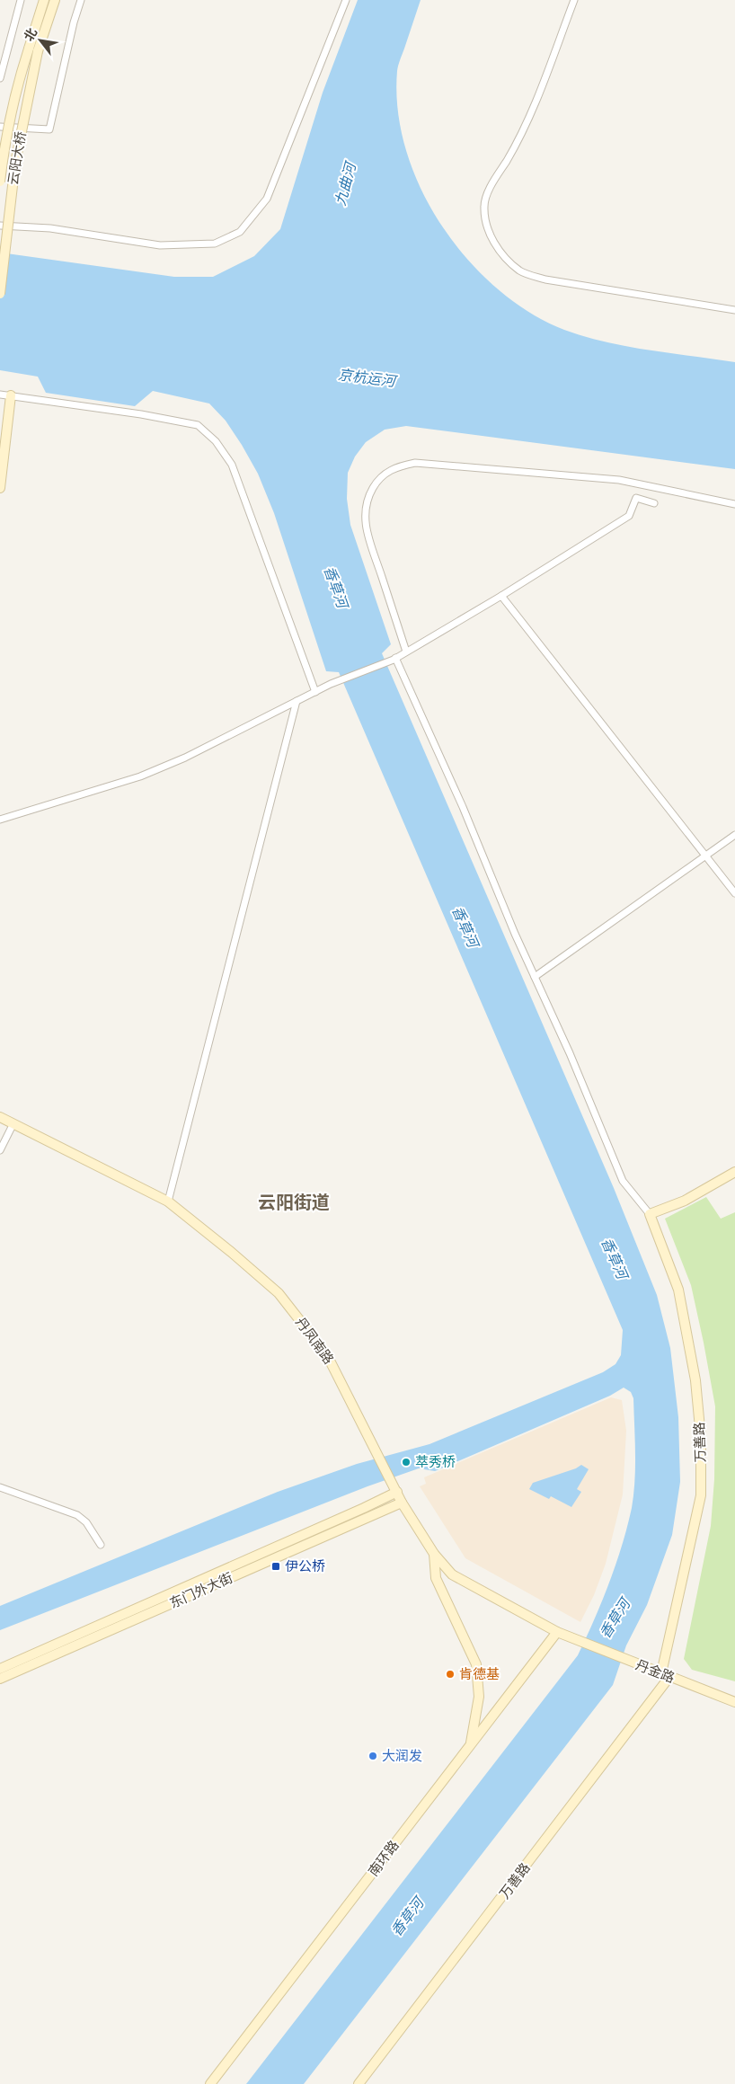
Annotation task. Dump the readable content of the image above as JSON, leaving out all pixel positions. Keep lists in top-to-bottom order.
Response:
{
  "streets": {
    "main road": [
      "云阳大桥",
      "丹凤南路",
      "万善路",
      "东门外大街",
      "丹金路",
      "南环路"
    ]
  },
  "crossings": [
    ["丹凤南路", "东门外大街"],
    ["丹凤南路", "丹金路"],
    ["丹凤南路", "南环路"],
    ["万善路", "丹金路"],
    ["丹金路", "南环路"]
  ],
  "districts": ["云阳街道"],
  "water": ["九曲河", "京杭运河", "香草河"],
  "places": {
    "other": ["萃秀桥", "肯德基", "大润发"],
    "transit": ["伊公桥"]
  },
  "north": "top left"
}
